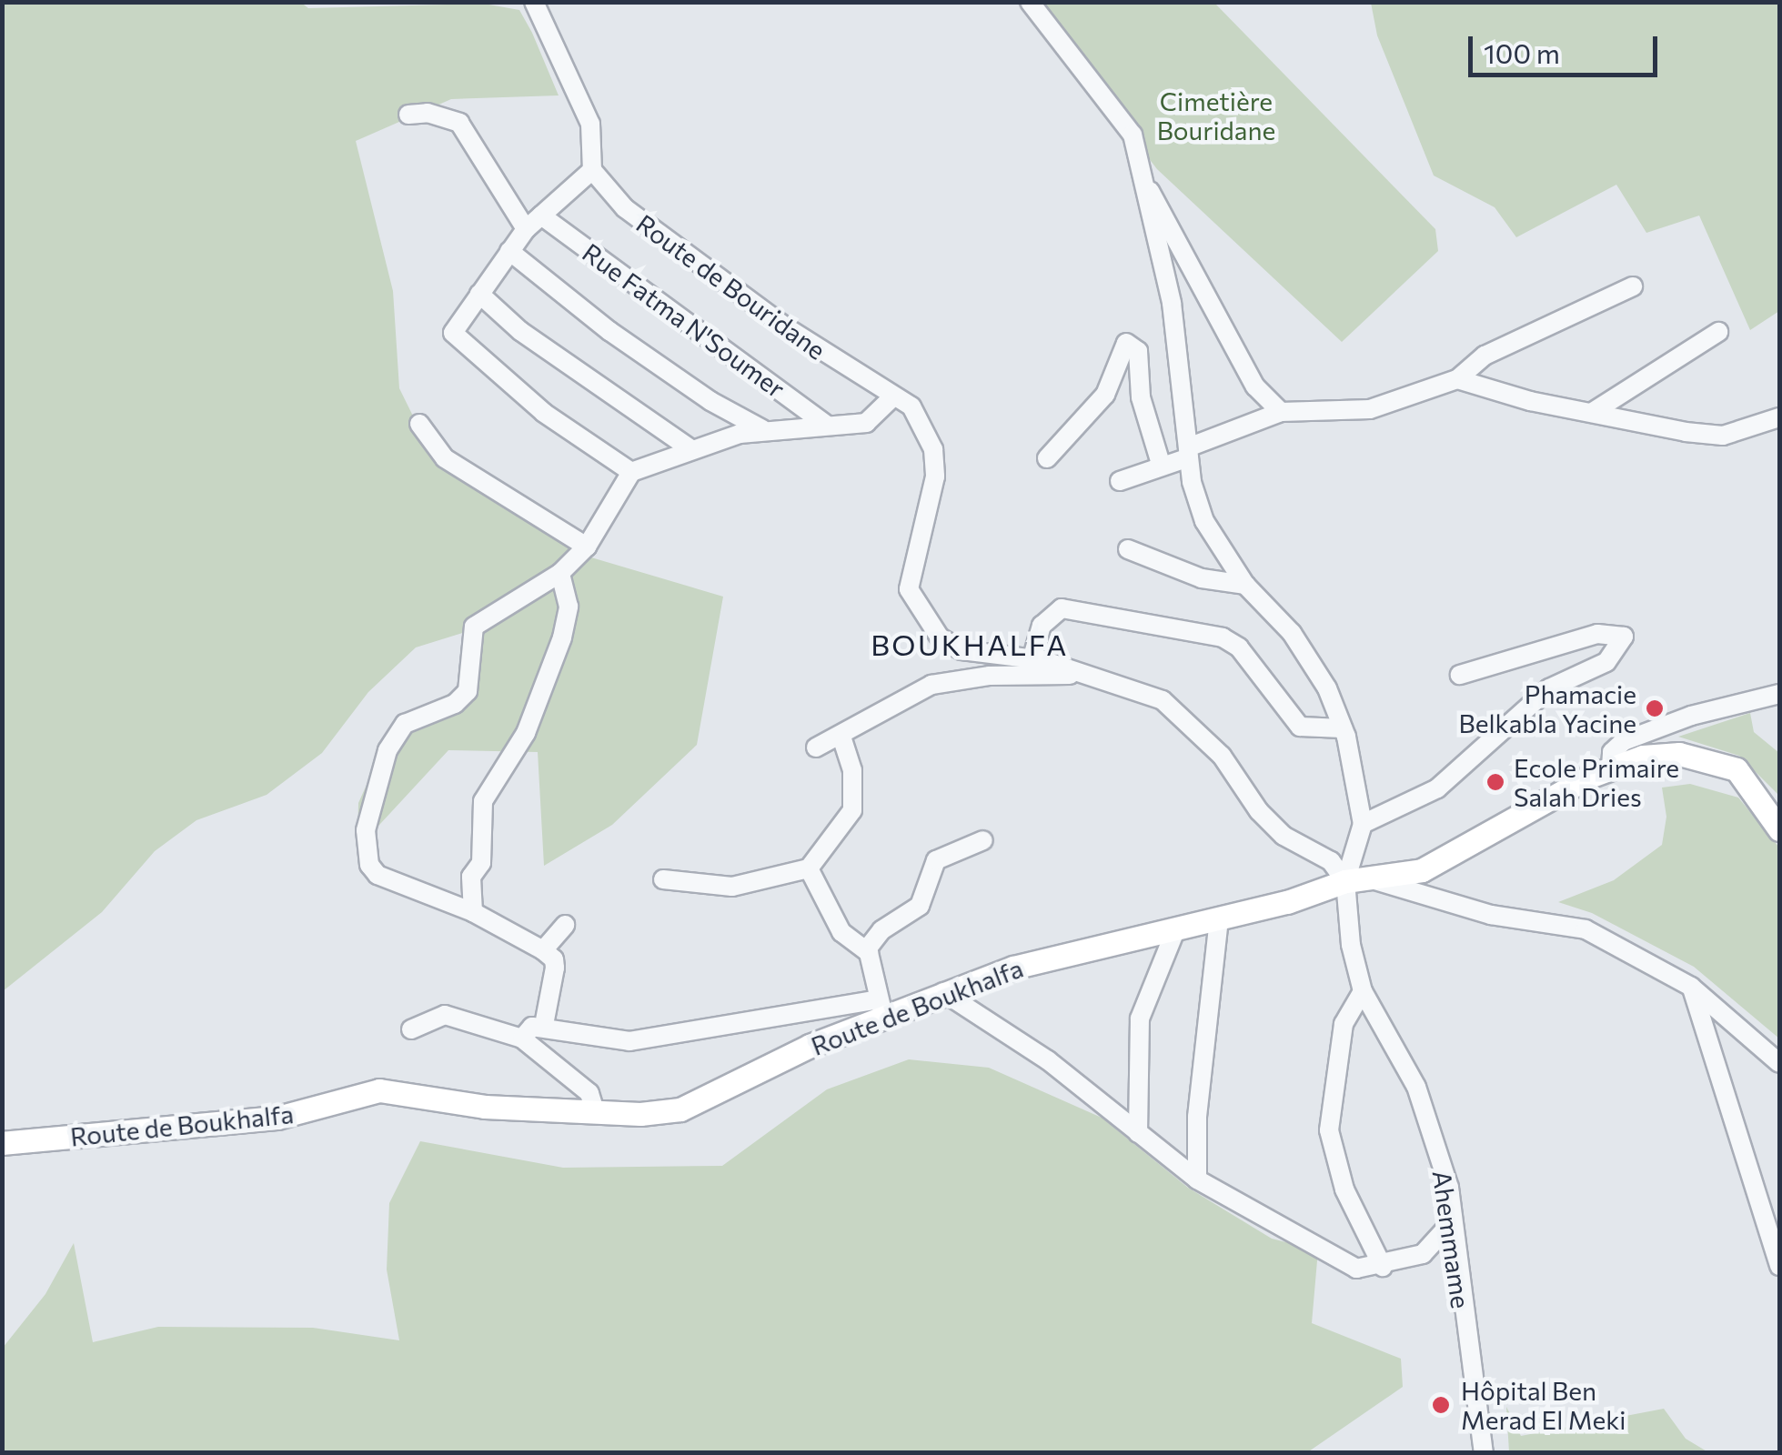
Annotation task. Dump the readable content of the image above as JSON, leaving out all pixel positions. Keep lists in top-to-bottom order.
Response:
{
  "streets": {
    "main road": ["Route de Boukhalfa"],
    "street": ["Route de Bouridane", "Rue Fatma N'Soumer", "Ahemmame"]
  },
  "crossings": [
    ["Route de Boukhalfa", "Ahemmame"]
  ],
  "districts": ["BOUKHALFA"],
  "parks": ["Cimetière Bouridane"],
  "places": ["Phamacie Belkabla Yacine", "Ecole Primaire Salah Dries", "Hôpital Ben Merad El Meki"],
  "scale_bar": "100 m"
}
